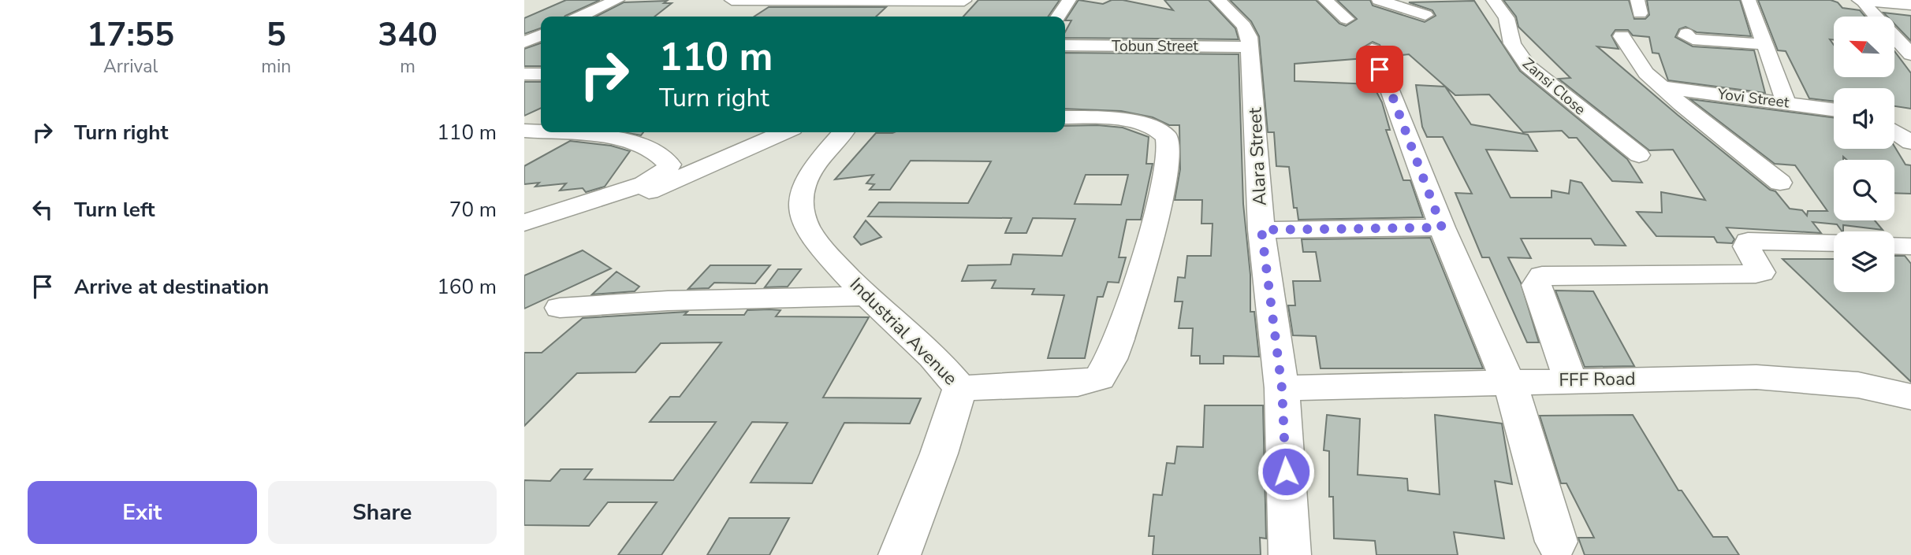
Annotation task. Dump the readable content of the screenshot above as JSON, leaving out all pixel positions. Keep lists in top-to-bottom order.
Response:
{
  "streets": {
    "street": [
      "Tobun Street",
      "Zansi Close",
      "Yovi Street",
      "Alara Street",
      "Industrial Avenue",
      "FFF Road"
    ]
  },
  "crossings": [
    ["Tobun Street", "Alara Street"],
    ["Alara Street", "FFF Road"]
  ],
  "north": "top left",
  "page": {
    "eta": [
      "17:55",
      "Arrival",
      "5",
      "min",
      "340",
      "m"
    ],
    "turn": ["110 m", "Turn right"],
    "list": [
      {
        "name": "Turn right",
        "value": "110 m"
      },
      {
        "name": "Turn left",
        "value": "70 m"
      },
      {
        "name": "Arrive at destination",
        "value": "160 m"
      }
    ],
    "buttons": ["Exit", "Share"]
  }
}
